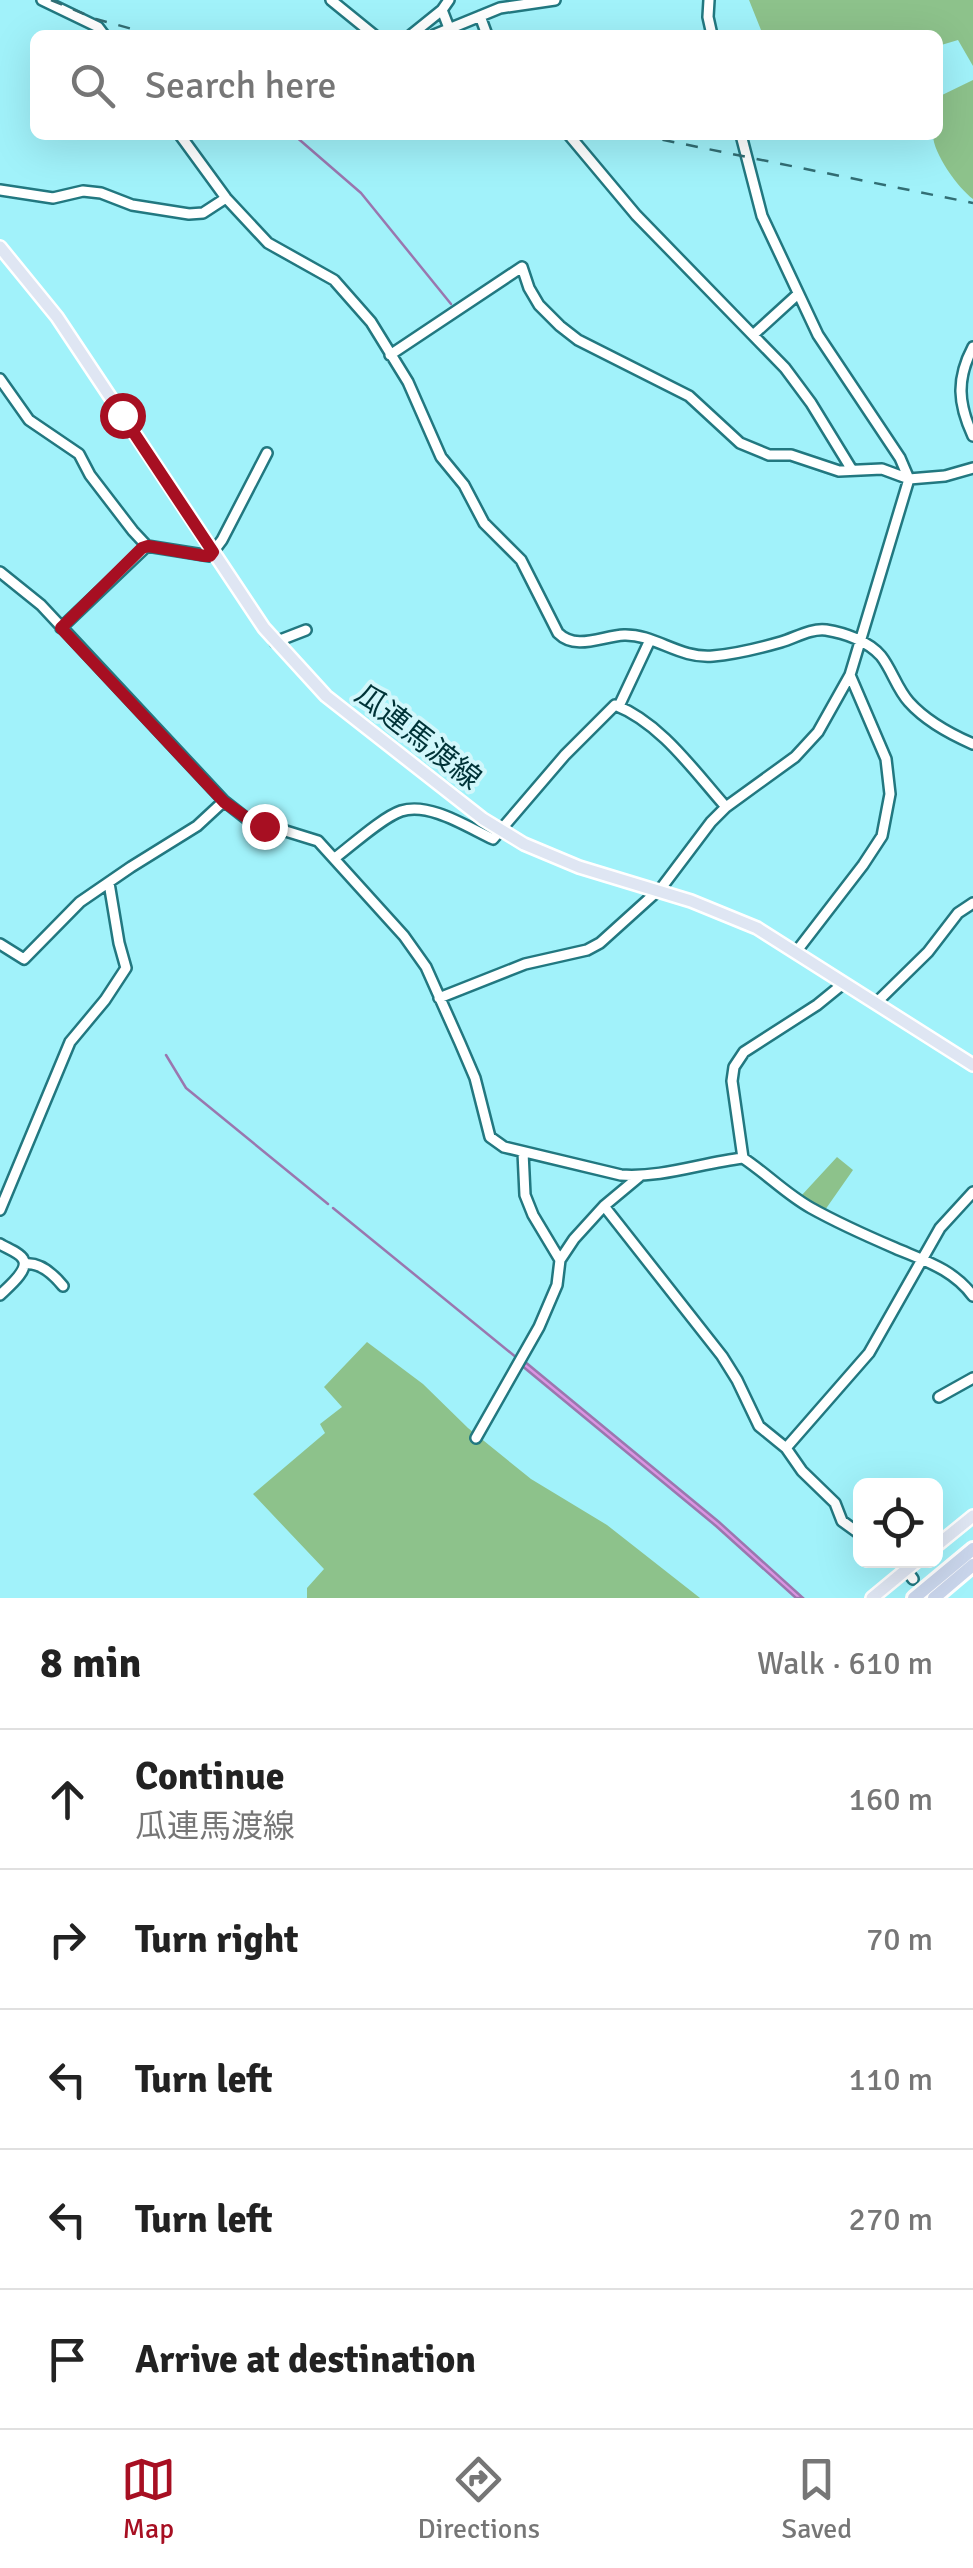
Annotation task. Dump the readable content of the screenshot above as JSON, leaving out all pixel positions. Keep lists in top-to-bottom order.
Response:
{
  "streets": {
    "main road": ["瓜連馬渡線"]
  },
  "page": {
    "search": "Search here",
    "heading": ["8 min", "Walk · 610 m"],
    "list": [
      ["Continue", "瓜連馬渡線", "160 m"],
      ["Turn right", "70 m"],
      ["Turn left", "110 m"],
      ["Turn left", "270 m"],
      "Arrive at destination"
    ],
    "nav": ["Map", "Directions", "Saved"]
  }
}
